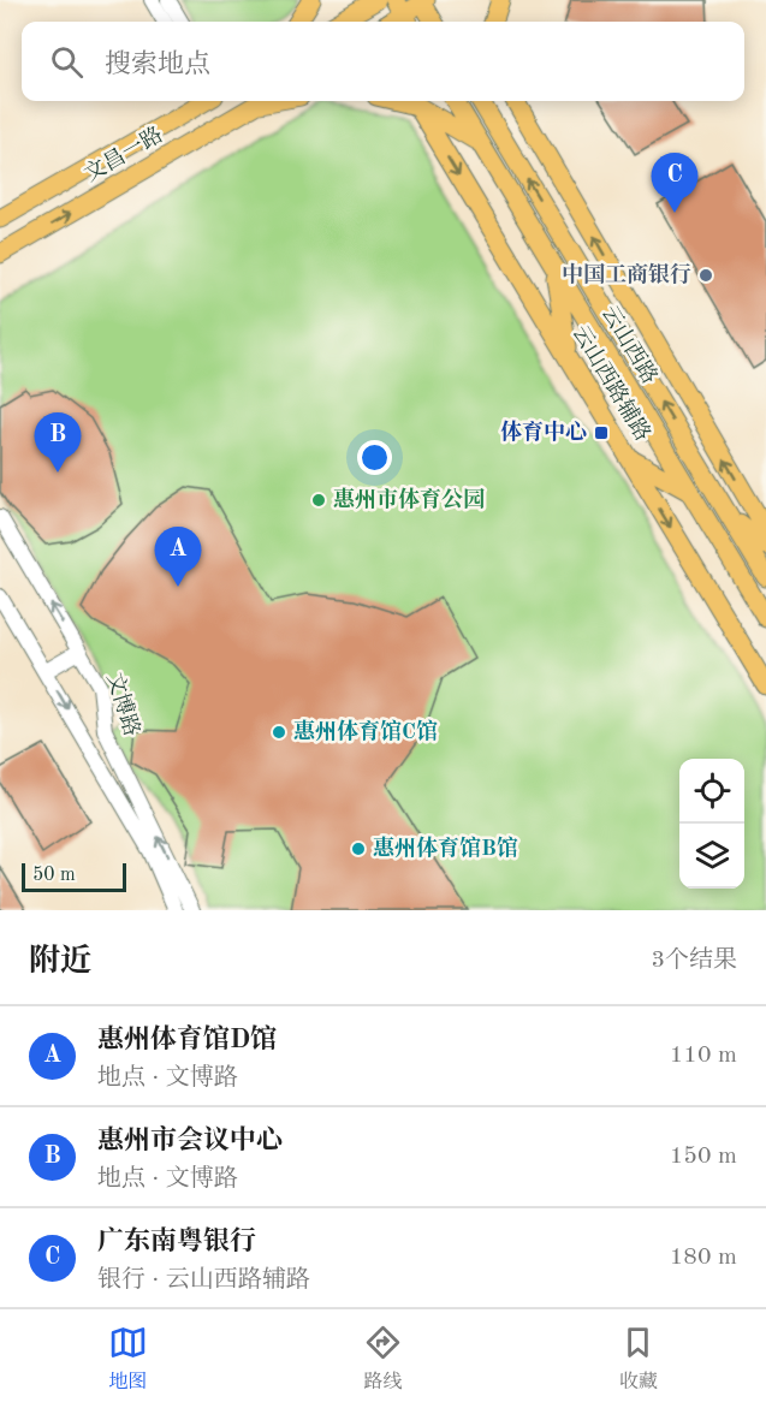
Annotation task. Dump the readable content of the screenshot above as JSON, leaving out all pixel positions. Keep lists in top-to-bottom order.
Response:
{
  "streets": {
    "main road": ["文昌一路", "云山西路", "云山西路辅路"],
    "street": ["文博路"]
  },
  "places": {
    "other": [
      "中国工商银行",
      "惠州市体育公园",
      "惠州体育馆C馆",
      "惠州体育馆B馆"
    ],
    "transit": ["体育中心"]
  },
  "scale_bar": "50 m",
  "page": {
    "search": "搜索地点",
    "pins": ["C", "B", "A"],
    "scale": "50 m",
    "heading": ["附近", "3个结果"],
    "list": [
      {
        "mark": "A",
        "name": "惠州体育馆D馆",
        "note": "地点 · 文博路",
        "value": "110 m"
      },
      {
        "mark": "B",
        "name": "惠州市会议中心",
        "note": "地点 · 文博路",
        "value": "150 m"
      },
      {
        "mark": "C",
        "name": "广东南粤银行",
        "note": "银行 · 云山西路辅路",
        "value": "180 m"
      }
    ],
    "nav": ["地图", "路线", "收藏"]
  }
}
